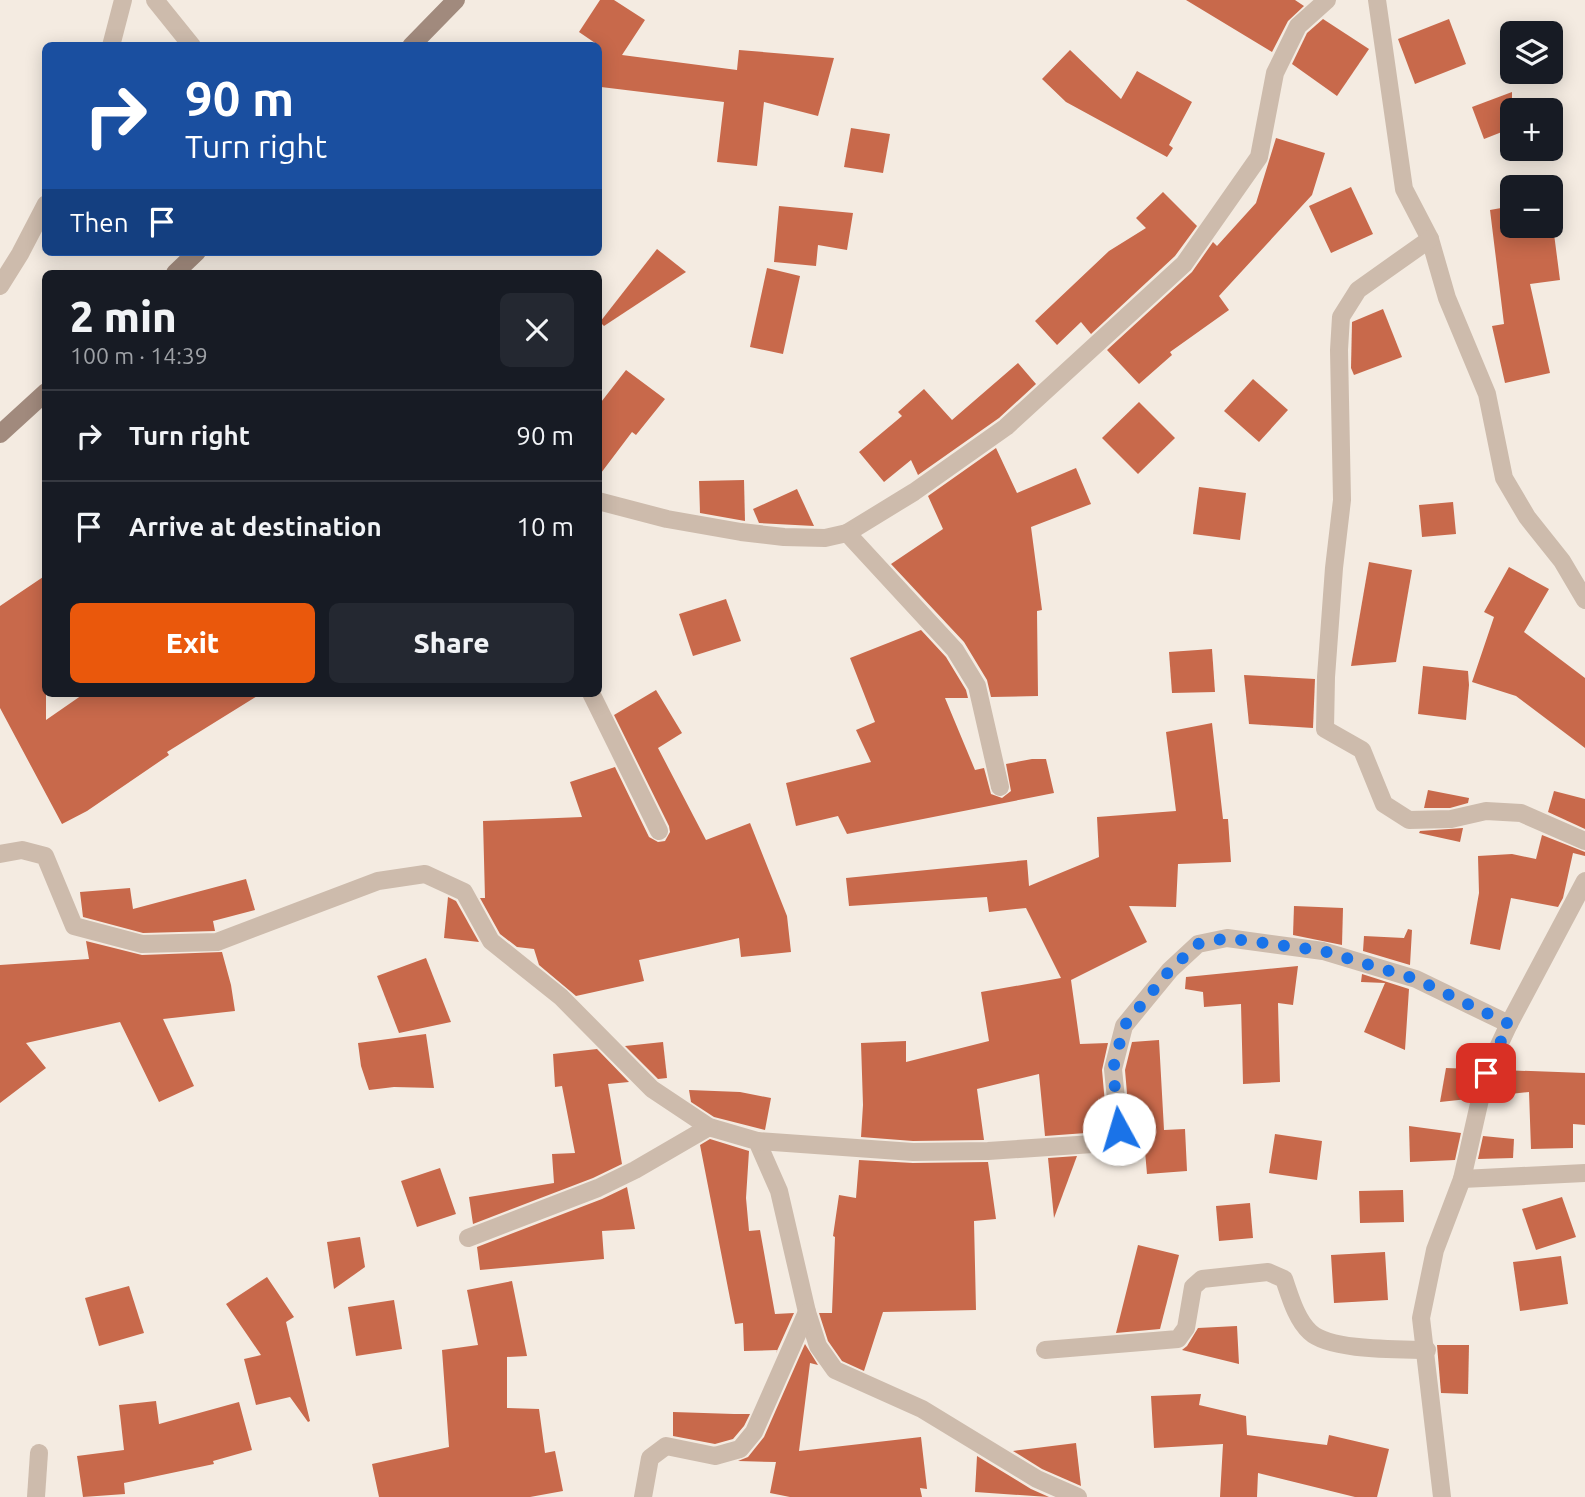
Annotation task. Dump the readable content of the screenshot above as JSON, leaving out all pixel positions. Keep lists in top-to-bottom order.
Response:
{
  "page": {
    "map_buttons": ["+", "−"],
    "turn": ["90 m", "Turn right"],
    "then": "Then",
    "heading": ["2 min", "100 m · 14:39"],
    "list": [
      {
        "name": "Turn right",
        "value": "90 m"
      },
      {
        "name": "Arrive at destination",
        "value": "10 m"
      }
    ],
    "buttons": ["Exit", "Share"]
  }
}
